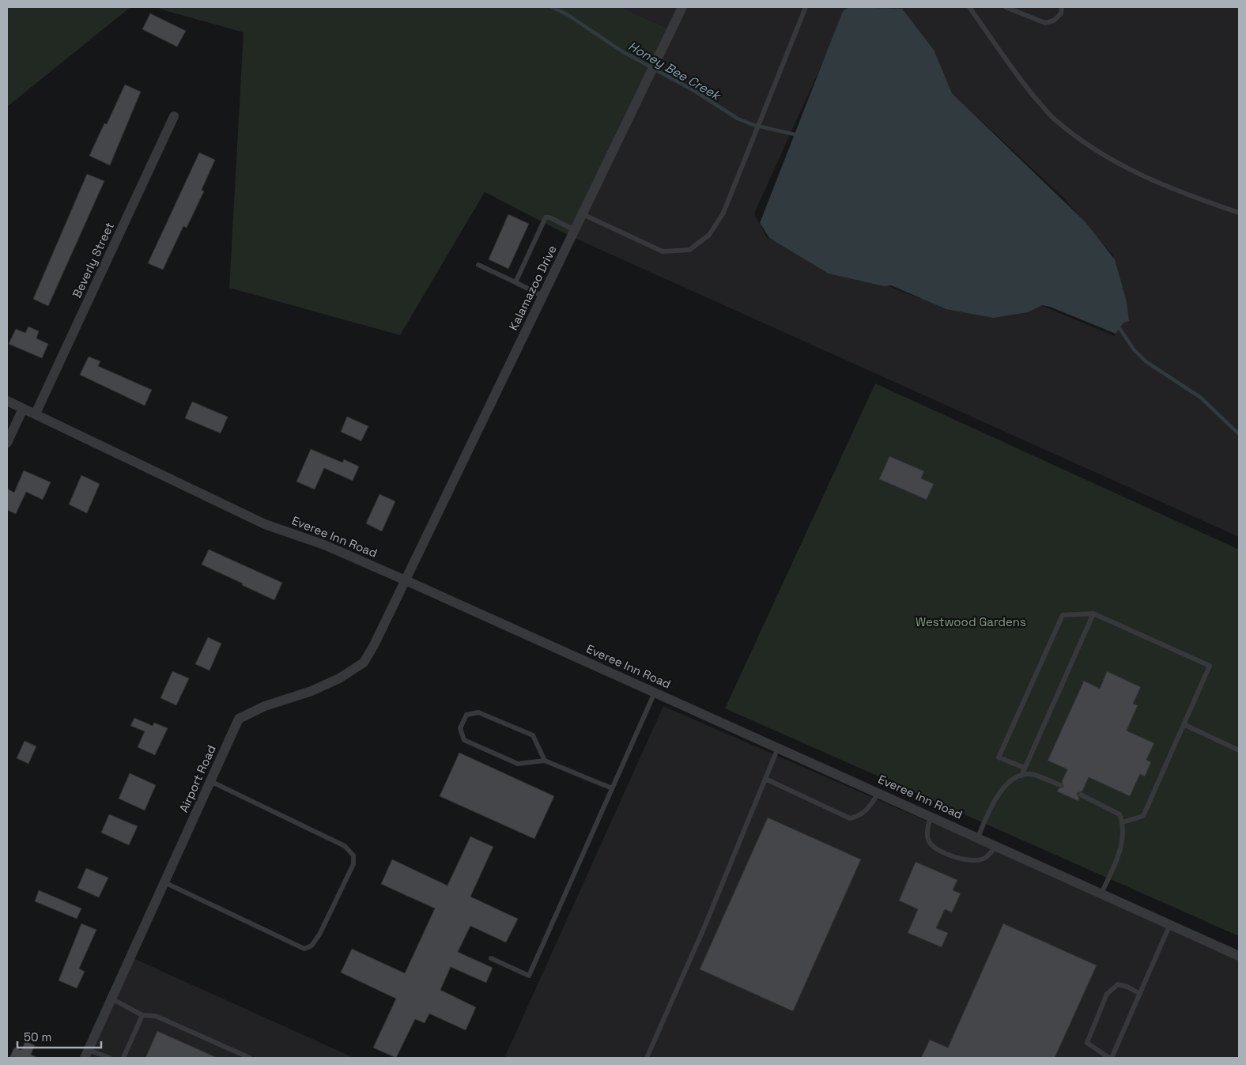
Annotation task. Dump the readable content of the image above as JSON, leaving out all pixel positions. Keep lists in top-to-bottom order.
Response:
{
  "streets": {
    "street": [
      "Beverly Street",
      "Kalamazoo Drive",
      "Everee Inn Road",
      "Airport Road"
    ]
  },
  "crossings": [
    ["Beverly Street", "Everee Inn Road"],
    ["Kalamazoo Drive", "Everee Inn Road"],
    ["Kalamazoo Drive", "Airport Road"],
    ["Everee Inn Road", "Airport Road"]
  ],
  "water": ["Honey Bee Creek"],
  "parks": ["Westwood Gardens"],
  "scale_bar": "50 m"
}
